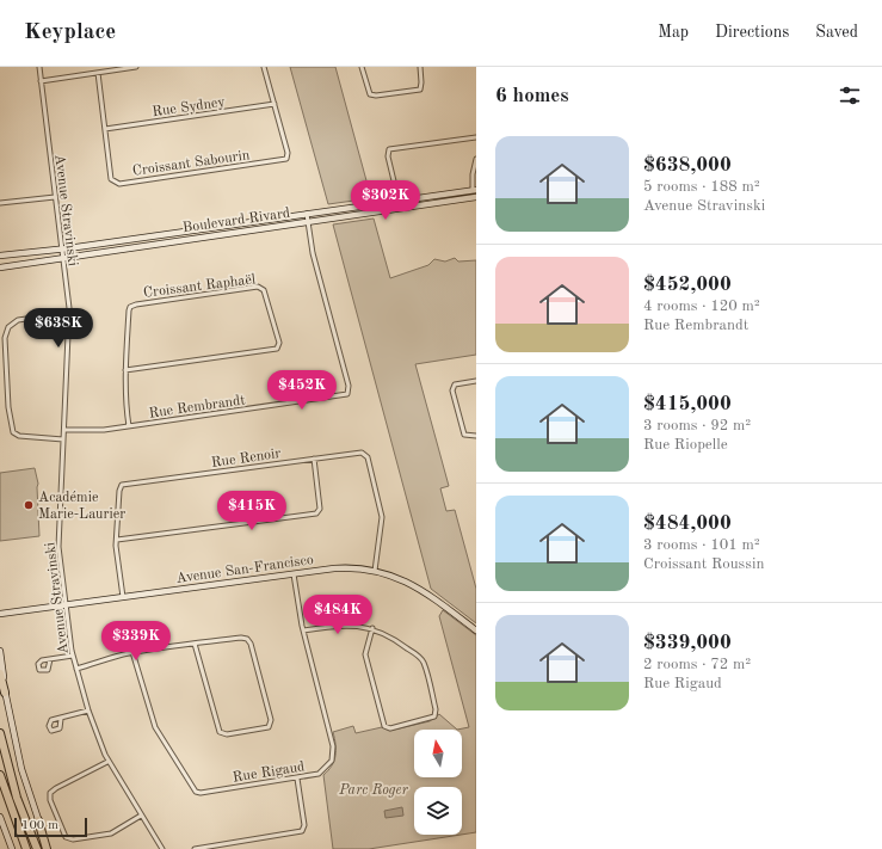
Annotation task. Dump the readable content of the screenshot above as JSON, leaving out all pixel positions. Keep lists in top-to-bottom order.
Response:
{
  "streets": {
    "street": [
      "Rue Sydney",
      "Croissant Sabourin",
      "Avenue Stravinski",
      "Boulevard Rivard",
      "Croissant Raphaël",
      "Rue Rembrandt",
      "Rue Renoir",
      "Avenue San-Francisco",
      "Rue Rigaud"
    ]
  },
  "crossings": [
    ["Rue Sydney", "Croissant Sabourin"],
    ["Avenue Stravinski", "Boulevard Rivard"],
    ["Avenue Stravinski", "Rue Rembrandt"],
    ["Avenue Stravinski", "Avenue San-Francisco"],
    ["Boulevard Rivard", "Rue Rembrandt"],
    ["Croissant Raphaël", "Rue Rembrandt"],
    ["Rue Renoir", "Avenue San-Francisco"],
    ["Avenue San-Francisco", "Rue Rigaud"]
  ],
  "parks": ["Parc Roger"],
  "places": ["Académie Marie-Laurier"],
  "scale_bar": "100 m",
  "north": "top",
  "page": {
    "header": "Keyplace",
    "nav": ["Map", "Directions", "Saved"],
    "heading": "6 homes",
    "list": [
      {
        "name": "$638,000",
        "note": "5 rooms · 188 m² · Avenue Stravinski"
      },
      {
        "name": "$452,000",
        "note": "4 rooms · 120 m² · Rue Rembrandt"
      },
      {
        "name": "$415,000",
        "note": "3 rooms · 92 m² · Rue Riopelle"
      },
      {
        "name": "$484,000",
        "note": "3 rooms · 101 m² · Croissant Roussin"
      },
      {
        "name": "$339,000",
        "note": "2 rooms · 72 m² · Rue Rigaud"
      }
    ],
    "price": [
      "$302K",
      "$638K",
      "$452K",
      "$415K",
      "$484K",
      "$339K"
    ],
    "scale": "100 m"
  }
}
